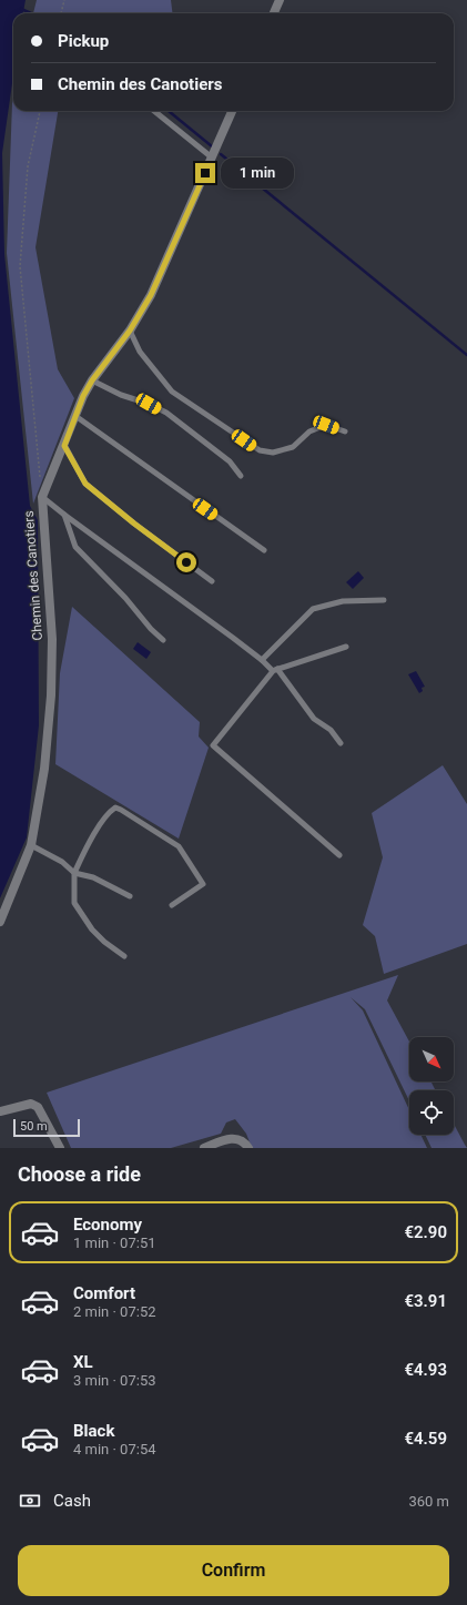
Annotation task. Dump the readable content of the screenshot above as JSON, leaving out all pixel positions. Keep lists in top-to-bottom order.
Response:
{
  "streets": {
    "street": ["Chemin des Canotiers"]
  },
  "scale_bar": "50 m",
  "north": "bottom right",
  "page": {
    "banner": ["Pickup", "Chemin des Canotiers"],
    "bubble": "1 min",
    "scale": "50 m",
    "heading": "Choose a ride",
    "list": [
      {
        "name": "Economy",
        "note": "1 min · 07:51",
        "value": "€2.90"
      },
      {
        "name": "Comfort",
        "note": "2 min · 07:52",
        "value": "€3.91"
      },
      {
        "name": "XL",
        "note": "3 min · 07:53",
        "value": "€4.93"
      },
      {
        "name": "Black",
        "note": "4 min · 07:54",
        "value": "€4.59"
      }
    ],
    "pay": ["Cash", "360 m"],
    "buttons": "Confirm"
  }
}
